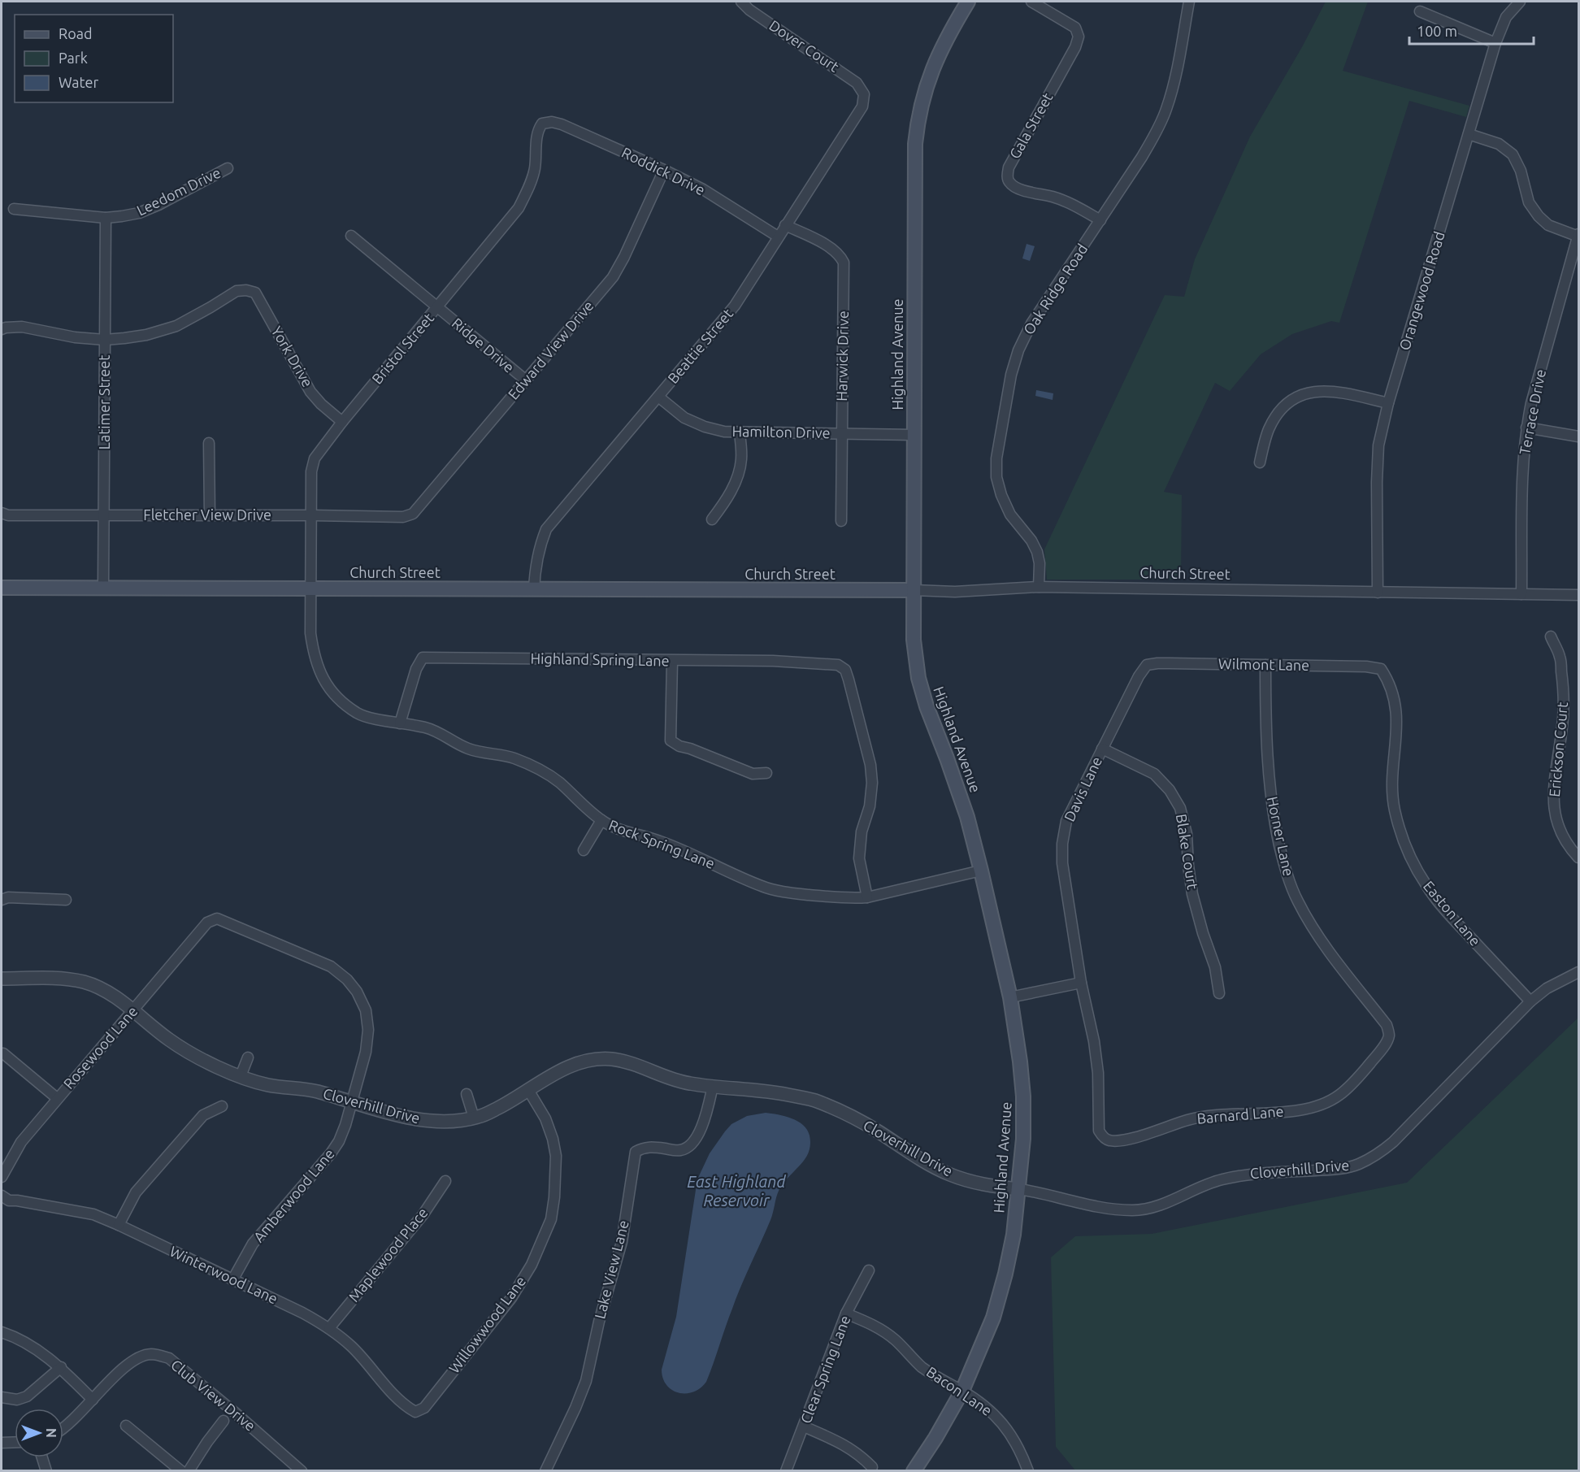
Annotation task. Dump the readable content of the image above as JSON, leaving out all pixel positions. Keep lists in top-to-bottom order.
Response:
{
  "streets": {
    "main road": ["Highland Avenue", "Church Street"],
    "street": [
      "Dover Court",
      "Gala Street",
      "Roddick Drive",
      "Leedom Drive",
      "Oak Ridge Road",
      "Orangewood Road",
      "Ridge Drive",
      "Beattie Street",
      "Bristol Street",
      "Edward View Drive",
      "Harwick Drive",
      "York Drive",
      "Latimer Street",
      "Terrace Drive",
      "Hamilton Drive",
      "Fletcher View Drive",
      "Highland Spring Lane",
      "Wilmont Lane",
      "Erickson Court",
      "Davis Lane",
      "Horner Lane",
      "Rock Spring Lane",
      "Blake Court",
      "Easton Lane",
      "Rosewood Lane",
      "Cloverhill Drive",
      "Barnard Lane",
      "Amberwood Lane",
      "Maplewood Place",
      "Lake View Lane",
      "Winterwood Lane",
      "Willowwood Lane",
      "Clear Spring Lane",
      "Bacon Lane",
      "Club View Drive"
    ]
  },
  "crossings": [
    ["Dover Court", "Beattie Street"],
    ["Gala Street", "Oak Ridge Road"],
    ["Roddick Drive", "Beattie Street"],
    ["Roddick Drive", "Bristol Street"],
    ["Roddick Drive", "Edward View Drive"],
    ["Leedom Drive", "Latimer Street"],
    ["Oak Ridge Road", "Church Street"],
    ["Orangewood Road", "Church Street"],
    ["Ridge Drive", "Bristol Street"],
    ["Ridge Drive", "Edward View Drive"],
    ["Beattie Street", "Harwick Drive"],
    ["Beattie Street", "Hamilton Drive"],
    ["Beattie Street", "Church Street"],
    ["Bristol Street", "York Drive"],
    ["Bristol Street", "Fletcher View Drive"],
    ["Bristol Street", "Church Street"],
    ["Bristol Street", "Rock Spring Lane"],
    ["Edward View Drive", "Fletcher View Drive"],
    ["Highland Avenue", "Hamilton Drive"],
    ["Highland Avenue", "Church Street"],
    ["Highland Avenue", "Rock Spring Lane"],
    ["Highland Avenue", "Cloverhill Drive"],
    ["Highland Avenue", "Bacon Lane"],
    ["Harwick Drive", "Hamilton Drive"],
    ["York Drive", "Latimer Street"],
    ["Latimer Street", "Fletcher View Drive"],
    ["Latimer Street", "Church Street"],
    ["Terrace Drive", "Church Street"],
    ["Church Street", "Rock Spring Lane"],
    ["Highland Spring Lane", "Rock Spring Lane"],
    ["Wilmont Lane", "Davis Lane"],
    ["Wilmont Lane", "Horner Lane"],
    ["Wilmont Lane", "Easton Lane"],
    ["Davis Lane", "Blake Court"],
    ["Davis Lane", "Barnard Lane"],
    ["Horner Lane", "Barnard Lane"],
    ["Easton Lane", "Cloverhill Drive"],
    ["Rosewood Lane", "Cloverhill Drive"],
    ["Rosewood Lane", "Amberwood Lane"],
    ["Cloverhill Drive", "Amberwood Lane"],
    ["Cloverhill Drive", "Lake View Lane"],
    ["Cloverhill Drive", "Willowwood Lane"],
    ["Amberwood Lane", "Winterwood Lane"],
    ["Maplewood Place", "Winterwood Lane"],
    ["Winterwood Lane", "Willowwood Lane"],
    ["Clear Spring Lane", "Bacon Lane"]
  ],
  "water": ["East Highland Reservoir"],
  "legend": ["Road", "Park", "Water"],
  "scale_bar": "100 m",
  "north": "right"
}
